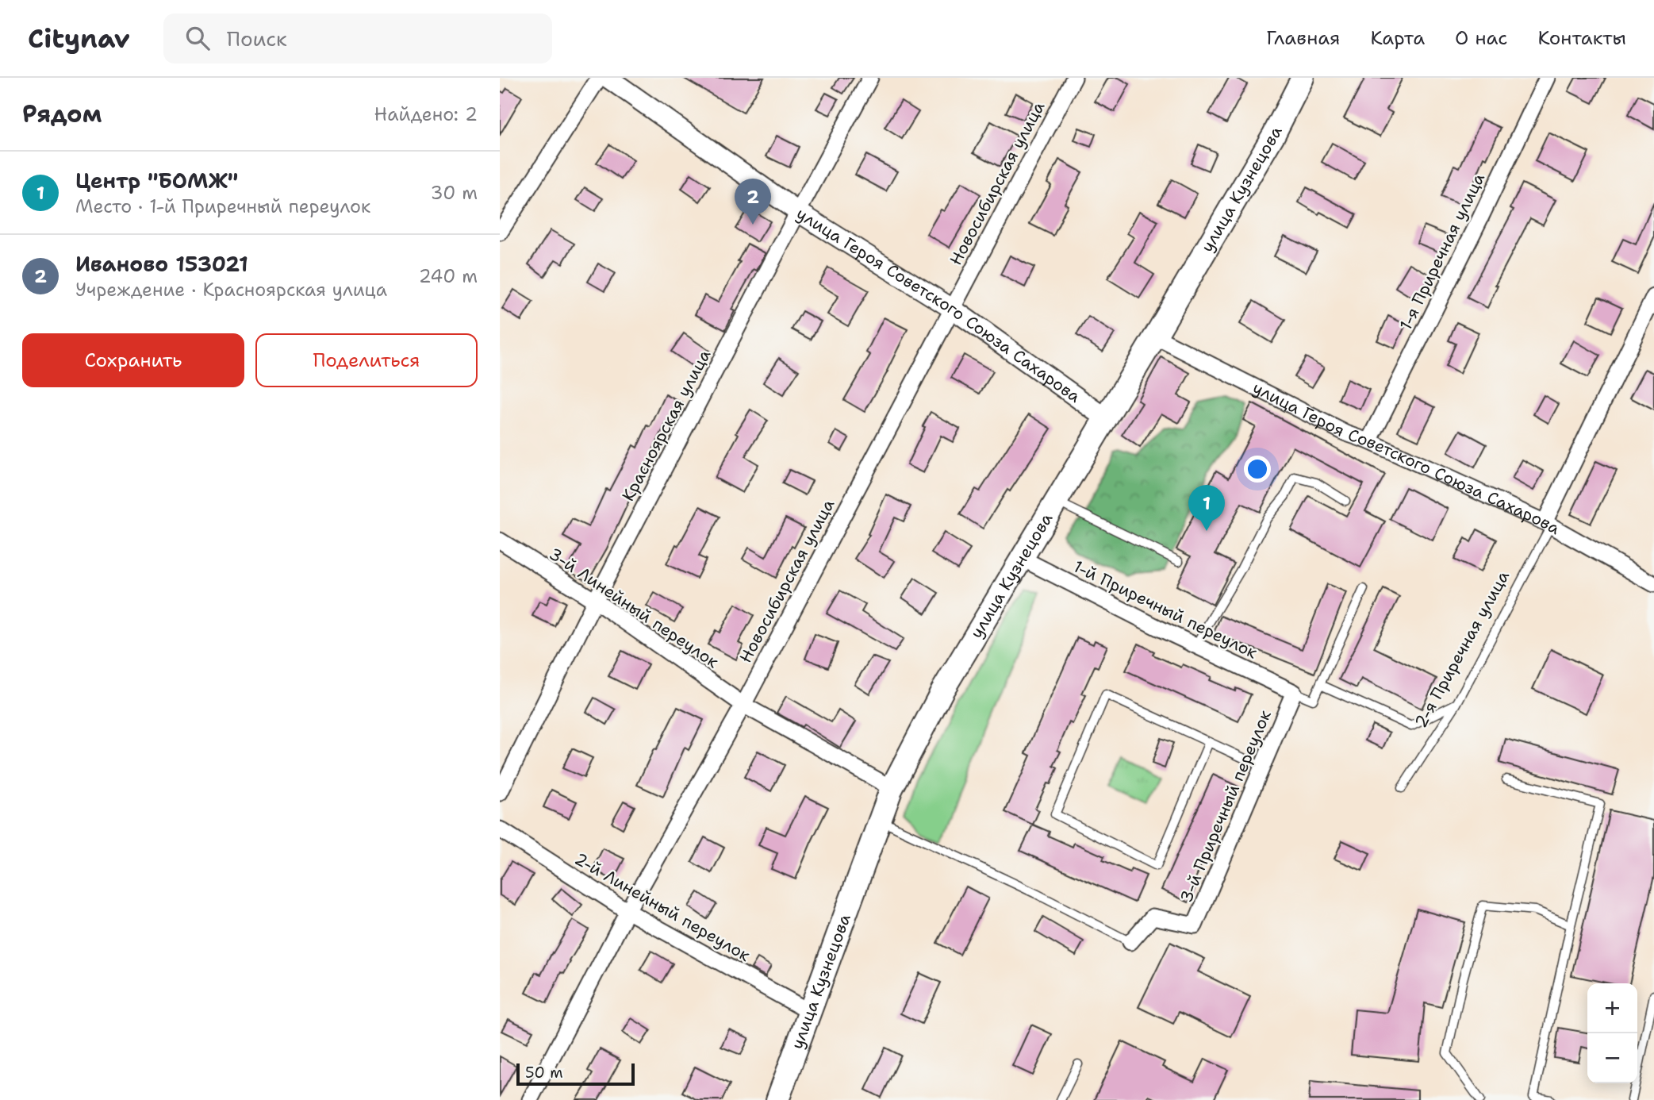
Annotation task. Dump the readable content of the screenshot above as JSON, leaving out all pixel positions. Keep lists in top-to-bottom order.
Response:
{
  "streets": {
    "main road": ["улица Кузнецова"],
    "street": [
      "Новосибирская улица",
      "1-я Приречная улица",
      "улица Героя Советского Союза Сахарова",
      "Красноярская улица",
      "3-й Линейный переулок",
      "1-й Приречный переулок",
      "2-я Приречная улица",
      "3-й Приречный переулок",
      "2-й Линейный переулок"
    ]
  },
  "crossings": [
    ["Новосибирская улица", "улица Героя Советского Союза Сахарова"],
    ["Новосибирская улица", "3-й Линейный переулок"],
    ["Новосибирская улица", "2-й Линейный переулок"],
    ["улица Кузнецова", "улица Героя Советского Союза Сахарова"],
    ["улица Кузнецова", "3-й Линейный переулок"],
    ["улица Кузнецова", "1-й Приречный переулок"],
    ["улица Кузнецова", "2-й Линейный переулок"],
    ["1-я Приречная улица", "улица Героя Советского Союза Сахарова"],
    ["улица Героя Советского Союза Сахарова", "Красноярская улица"],
    ["улица Героя Советского Союза Сахарова", "2-я Приречная улица"],
    ["Красноярская улица", "3-й Линейный переулок"],
    ["1-й Приречный переулок", "3-й Приречный переулок"]
  ],
  "scale_bar": "50 m",
  "page": {
    "header": "Citynav",
    "search": "Поиск",
    "nav": [
      "Главная",
      "Карта",
      "О нас",
      "Контакты"
    ],
    "heading": ["Рядом", "Найдено: 2"],
    "list": [
      {
        "mark": "1",
        "name": "Центр \"БОМЖ\"",
        "note": "Место · 1-й Приречный переулок",
        "value": "30 m"
      },
      {
        "mark": "2",
        "name": "Иваново 153021",
        "note": "Учреждение · Красноярская улица",
        "value": "240 m"
      }
    ],
    "pins": ["2", "1"],
    "buttons": ["Сохранить", "Поделиться"],
    "map_buttons": ["+", "−"],
    "scale": "50 m"
  }
}
